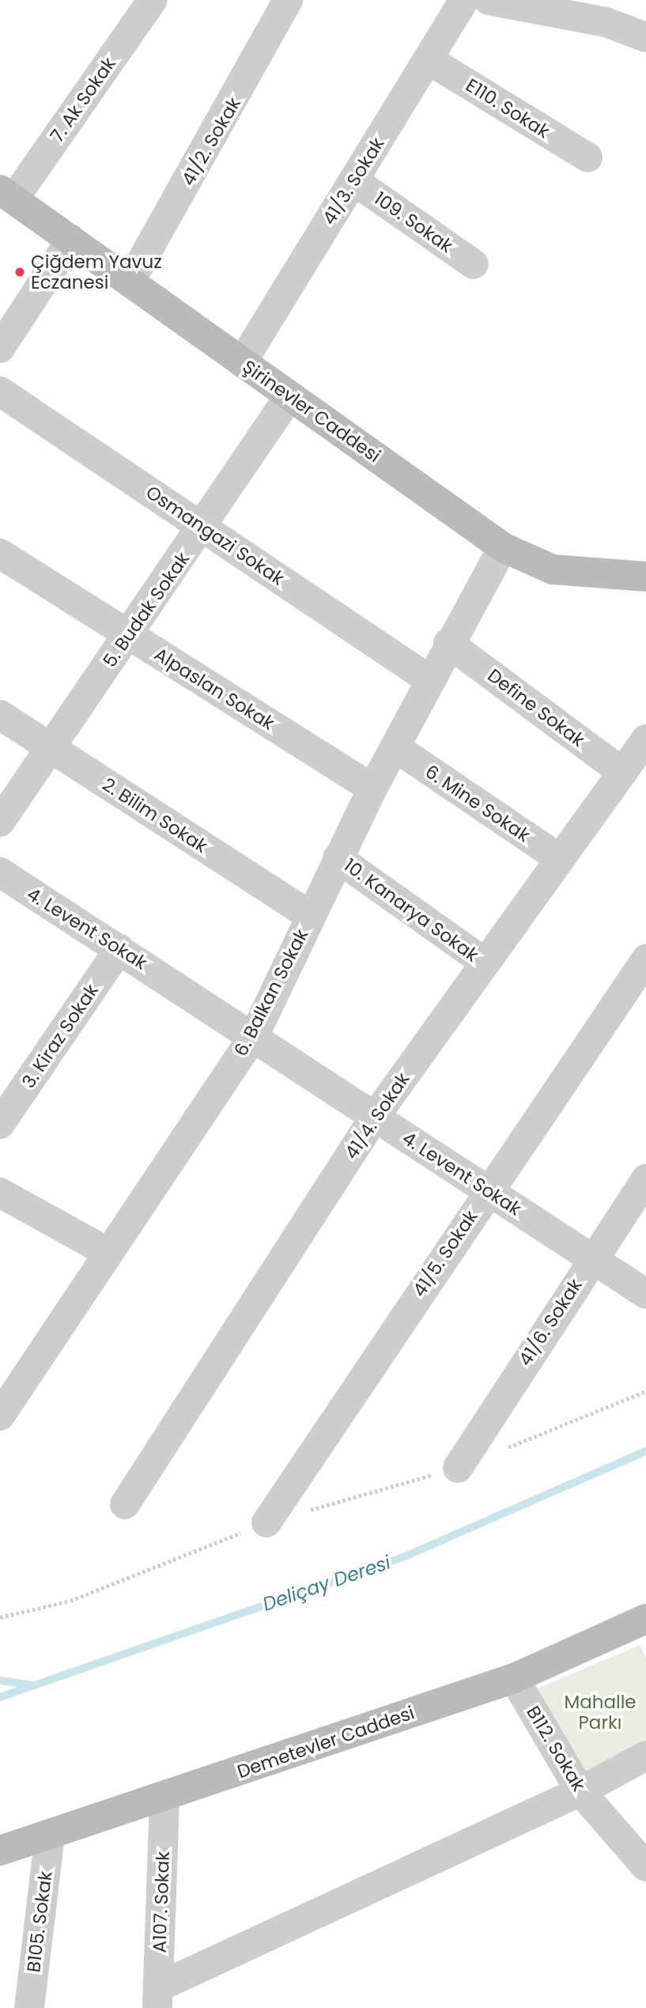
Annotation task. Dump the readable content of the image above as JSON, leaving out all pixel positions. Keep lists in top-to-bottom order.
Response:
{
  "streets": {
    "main road": ["Şirinevler Caddesi", "Demetevler Caddesi"],
    "street": [
      "7. Ak Sokak",
      "E110. Sokak",
      "41/2. Sokak",
      "41/3. Sokak",
      "109. Sokak",
      "Osmangazi Sokak",
      "5. Budak Sokak",
      "Alpaslan Sokak",
      "Define Sokak",
      "6. Mine Sokak",
      "2. Bilim Sokak",
      "10. Kanarya Sokak",
      "4. Levent Sokak",
      "6. Balkan Sokak",
      "3. Kiraz Sokak",
      "41/4. Sokak",
      "41/5. Sokak",
      "41/6. Sokak",
      "B112. Sokak",
      "A107. Sokak",
      "B105. Sokak"
    ]
  },
  "crossings": [
    ["7. Ak Sokak", "Şirinevler Caddesi"],
    ["E110. Sokak", "41/3. Sokak"],
    ["41/2. Sokak", "Şirinevler Caddesi"],
    ["41/3. Sokak", "109. Sokak"],
    ["41/3. Sokak", "Şirinevler Caddesi"],
    ["Şirinevler Caddesi", "5. Budak Sokak"],
    ["Şirinevler Caddesi", "6. Balkan Sokak"],
    ["Osmangazi Sokak", "5. Budak Sokak"],
    ["Osmangazi Sokak", "6. Balkan Sokak"],
    ["5. Budak Sokak", "Alpaslan Sokak"],
    ["5. Budak Sokak", "2. Bilim Sokak"],
    ["Alpaslan Sokak", "6. Balkan Sokak"],
    ["Define Sokak", "6. Balkan Sokak"],
    ["Define Sokak", "41/4. Sokak"],
    ["6. Mine Sokak", "6. Balkan Sokak"],
    ["6. Mine Sokak", "41/4. Sokak"],
    ["2. Bilim Sokak", "6. Balkan Sokak"],
    ["10. Kanarya Sokak", "6. Balkan Sokak"],
    ["10. Kanarya Sokak", "41/4. Sokak"],
    ["4. Levent Sokak", "6. Balkan Sokak"],
    ["4. Levent Sokak", "3. Kiraz Sokak"],
    ["4. Levent Sokak", "41/4. Sokak"],
    ["4. Levent Sokak", "41/5. Sokak"],
    ["4. Levent Sokak", "41/6. Sokak"],
    ["Demetevler Caddesi", "B112. Sokak"],
    ["Demetevler Caddesi", "A107. Sokak"],
    ["Demetevler Caddesi", "B105. Sokak"]
  ],
  "water": ["Deliçay Deresi"],
  "parks": ["Mahalle Parkı"],
  "places": ["Çiğdem Yavuz Eczanesi"]
}
